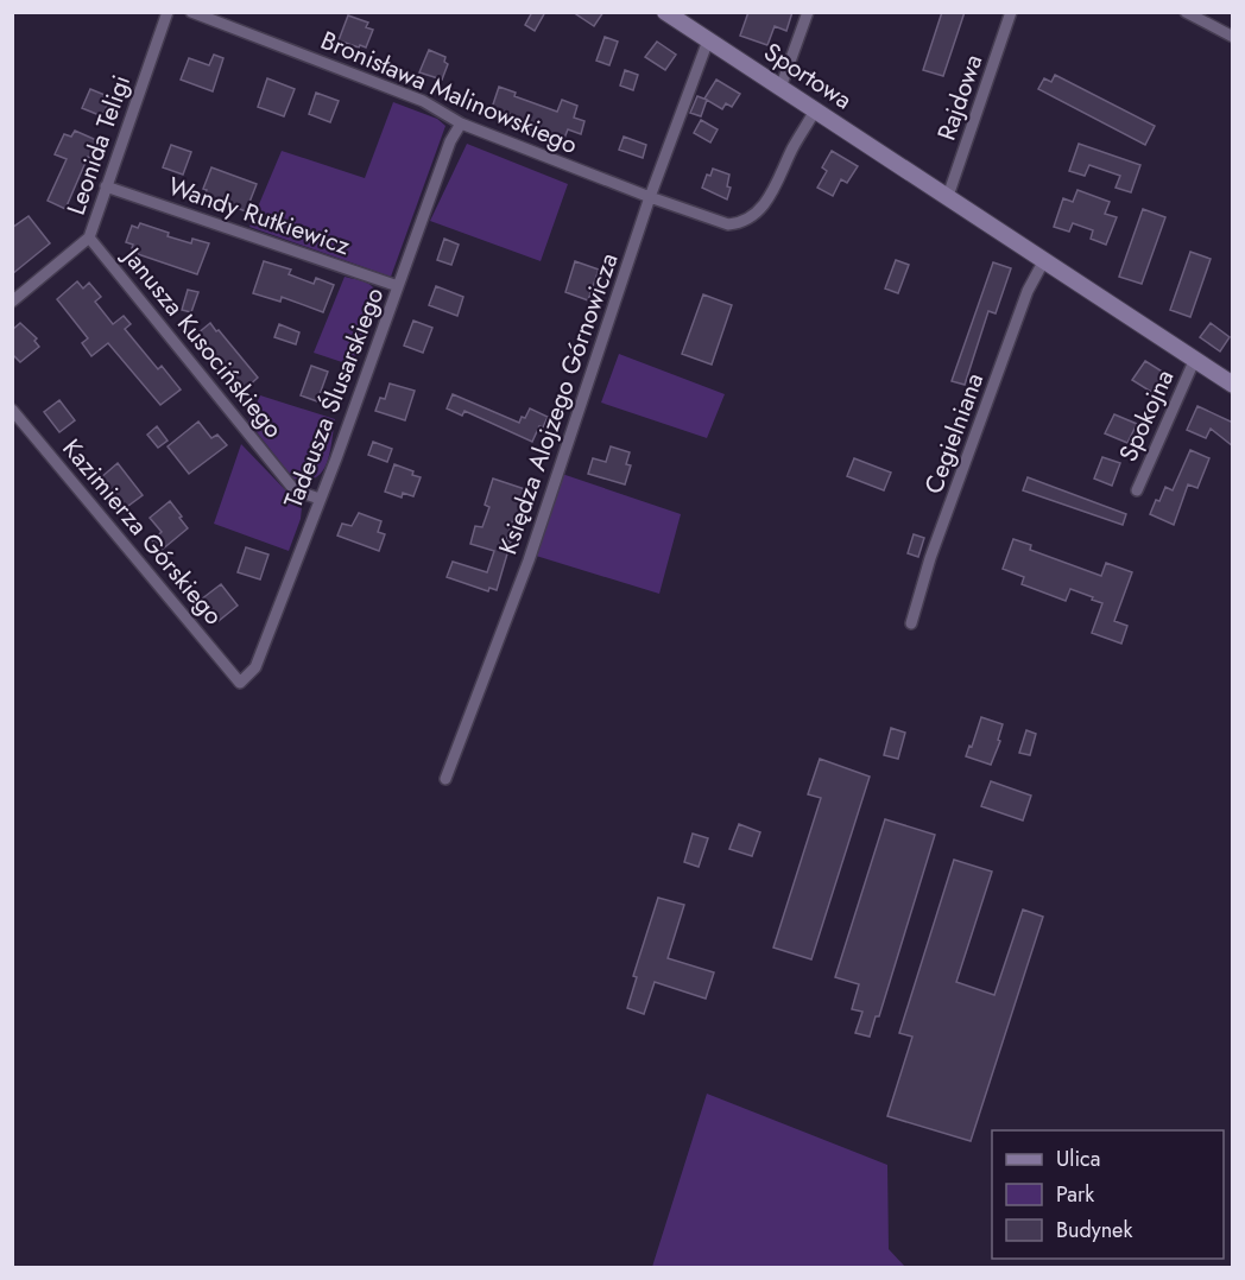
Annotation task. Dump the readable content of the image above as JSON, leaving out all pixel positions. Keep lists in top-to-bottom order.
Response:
{
  "streets": {
    "street": [
      "Sportowa",
      "Bronisława Malinowskiego",
      "Rajdowa",
      "Leonida Teligi",
      "Wandy Rutkiewicz",
      "Janusza Kusocińskiego",
      "Tadeusza Ślusarskiego",
      "Księdza Alojzego Górnowicza",
      "Spokojna",
      "Cegielniana",
      "Kazimierza Górskiego"
    ]
  },
  "crossings": [
    ["Sportowa", "Bronisława Malinowskiego"],
    ["Sportowa", "Rajdowa"],
    ["Sportowa", "Księdza Alojzego Górnowicza"],
    ["Sportowa", "Spokojna"],
    ["Sportowa", "Cegielniana"],
    ["Bronisława Malinowskiego", "Tadeusza Ślusarskiego"],
    ["Bronisława Malinowskiego", "Księdza Alojzego Górnowicza"],
    ["Leonida Teligi", "Wandy Rutkiewicz"],
    ["Leonida Teligi", "Janusza Kusocińskiego"],
    ["Wandy Rutkiewicz", "Tadeusza Ślusarskiego"],
    ["Janusza Kusocińskiego", "Tadeusza Ślusarskiego"],
    ["Tadeusza Ślusarskiego", "Kazimierza Górskiego"]
  ],
  "legend": ["Ulica", "Park", "Budynek"]
}
